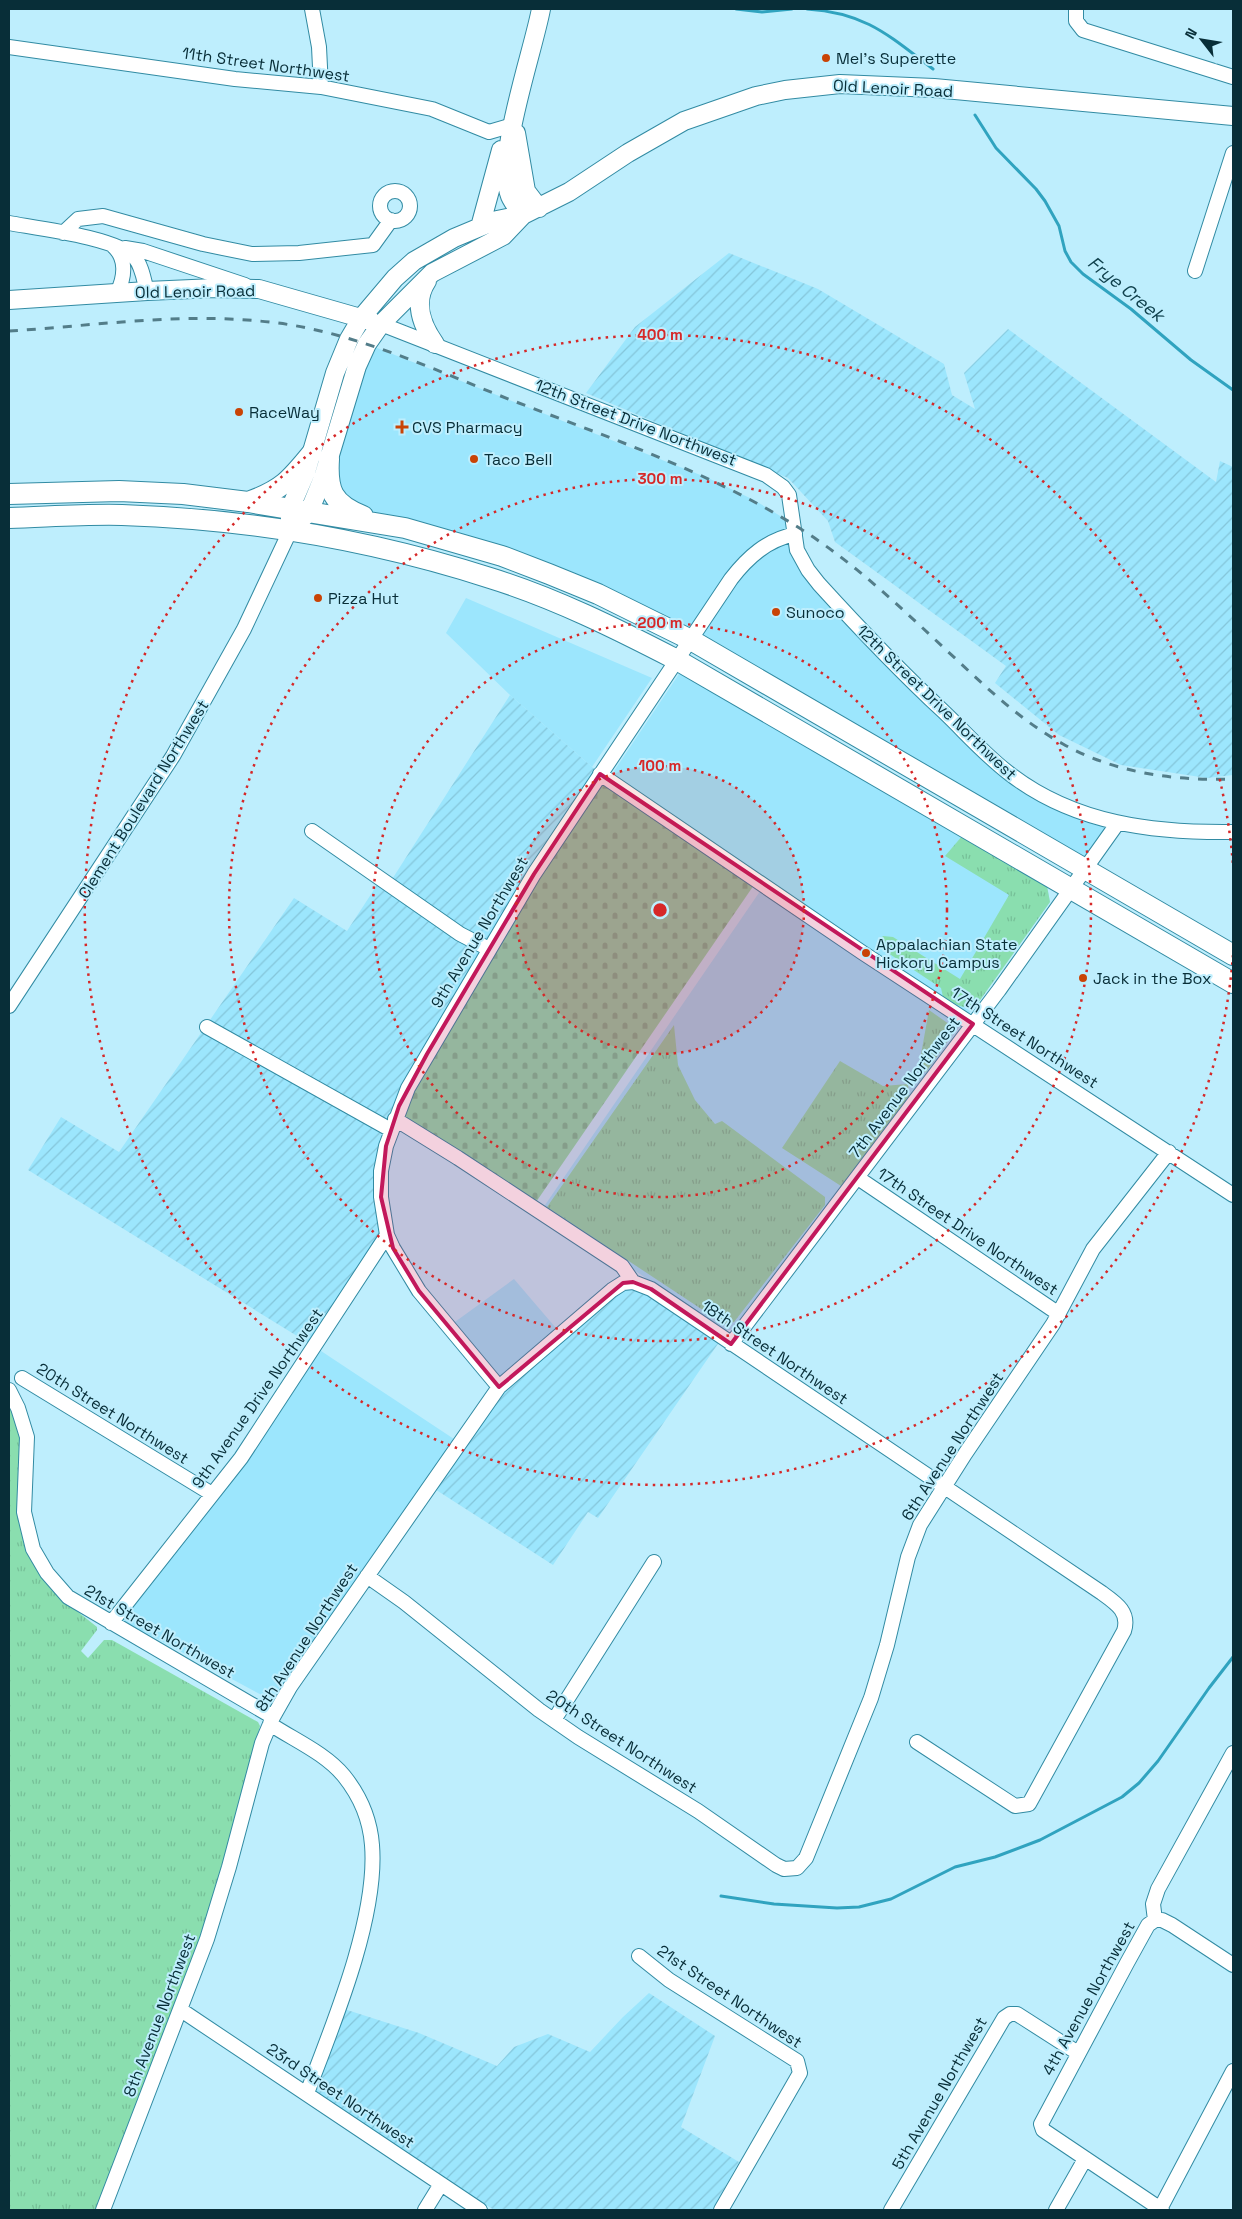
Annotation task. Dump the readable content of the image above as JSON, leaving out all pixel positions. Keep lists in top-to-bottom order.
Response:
{
  "streets": {
    "main road": ["Old Lenoir Road", "12th Street Drive Northwest", "Clement Boulevard Northwest"],
    "street": [
      "11th Street Northwest",
      "9th Avenue Northwest",
      "17th Street Northwest",
      "7th Avenue Northwest",
      "17th Street Drive Northwest",
      "18th Street Northwest",
      "9th Avenue Drive Northwest",
      "20th Street Northwest",
      "6th Avenue Northwest",
      "21st Street Northwest",
      "8th Avenue Northwest",
      "4th Avenue Northwest",
      "5th Avenue Northwest",
      "23rd Street Northwest"
    ]
  },
  "crossings": [
    ["Old Lenoir Road", "12th Street Drive Northwest"],
    ["Old Lenoir Road", "Clement Boulevard Northwest"],
    ["12th Street Drive Northwest", "Clement Boulevard Northwest"],
    ["12th Street Drive Northwest", "9th Avenue Northwest"],
    ["12th Street Drive Northwest", "7th Avenue Northwest"],
    ["9th Avenue Northwest", "17th Street Northwest"],
    ["9th Avenue Northwest", "18th Street Northwest"],
    ["9th Avenue Northwest", "9th Avenue Drive Northwest"],
    ["9th Avenue Northwest", "8th Avenue Northwest"],
    ["17th Street Northwest", "7th Avenue Northwest"],
    ["17th Street Northwest", "6th Avenue Northwest"],
    ["7th Avenue Northwest", "17th Street Drive Northwest"],
    ["7th Avenue Northwest", "18th Street Northwest"],
    ["17th Street Drive Northwest", "6th Avenue Northwest"],
    ["18th Street Northwest", "6th Avenue Northwest"],
    ["18th Street Northwest", "8th Avenue Northwest"],
    ["9th Avenue Drive Northwest", "20th Street Northwest"],
    ["9th Avenue Drive Northwest", "21st Street Northwest"],
    ["20th Street Northwest", "6th Avenue Northwest"],
    ["20th Street Northwest", "8th Avenue Northwest"],
    ["21st Street Northwest", "8th Avenue Northwest"],
    ["21st Street Northwest", "23rd Street Northwest"],
    ["8th Avenue Northwest", "23rd Street Northwest"],
    ["4th Avenue Northwest", "5th Avenue Northwest"]
  ],
  "water": ["Frye Creek"],
  "places": {
    "other": [
      "Mel's Superette",
      "RaceWay",
      "Taco Bell",
      "Pizza Hut",
      "Sunoco",
      "Appalachian State Hickory Campus",
      "Jack in the Box"
    ],
    "health": ["CVS Pharmacy"]
  },
  "north": "top left",
  "rings": [
    "400 m",
    "300 m",
    "200 m",
    "100 m"
  ]
}
